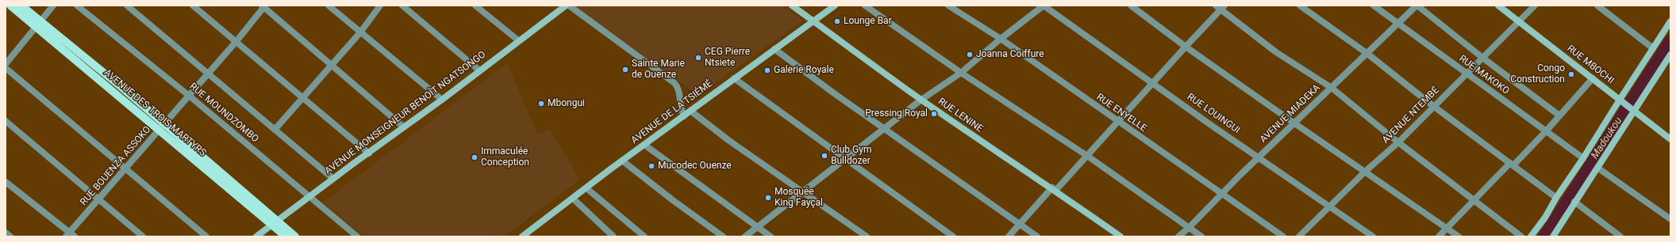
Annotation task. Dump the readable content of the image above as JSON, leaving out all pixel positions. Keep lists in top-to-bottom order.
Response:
{
  "streets": {
    "main road": [
      "RUE MBOCHI",
      "AVENUE DE LA TSIÉMÉ",
      "AVENUE DES TROIS MARTYRS",
      "AVENUE MONSEIGNEUR BENOÎT NGATSONGO",
      "RUE LENINE"
    ],
    "street": [
      "RUE MAKOKO",
      "RUE MOUNDZOMBO",
      "RUE ENYELLE",
      "RUE LOUINGUI",
      "AVENUE MIADEKA",
      "AVENUE NTEMBÉ",
      "RUE BOUENZA ASSOKO"
    ]
  },
  "crossings": [
    ["RUE MBOCHI", "AVENUE NTEMBÉ"],
    ["RUE MAKOKO", "AVENUE MIADEKA"],
    ["RUE MAKOKO", "AVENUE NTEMBÉ"],
    ["AVENUE DE LA TSIÉMÉ", "RUE LENINE"],
    ["AVENUE DES TROIS MARTYRS", "AVENUE MONSEIGNEUR BENOÎT NGATSONGO"],
    ["AVENUE DES TROIS MARTYRS", "RUE BOUENZA ASSOKO"],
    ["RUE MOUNDZOMBO", "AVENUE MONSEIGNEUR BENOÎT NGATSONGO"],
    ["RUE MOUNDZOMBO", "RUE BOUENZA ASSOKO"],
    ["RUE ENYELLE", "AVENUE MIADEKA"],
    ["RUE LOUINGUI", "AVENUE MIADEKA"],
    ["RUE LOUINGUI", "AVENUE NTEMBÉ"]
  ],
  "water": ["Madoukou"],
  "places": [
    "Lounge Bar",
    "Joanna Coiffure",
    "CEG Pierre Ntsiete",
    "Sainte Marie de Ouenze",
    "Galerie Royale",
    "Congo Construction",
    "Mbongui",
    "Pressing Royal",
    "Club Gym Bulldozer",
    "Immaculée Conception",
    "Mucodec Ouenze",
    "Mosquée King Fayçal"
  ]
}
